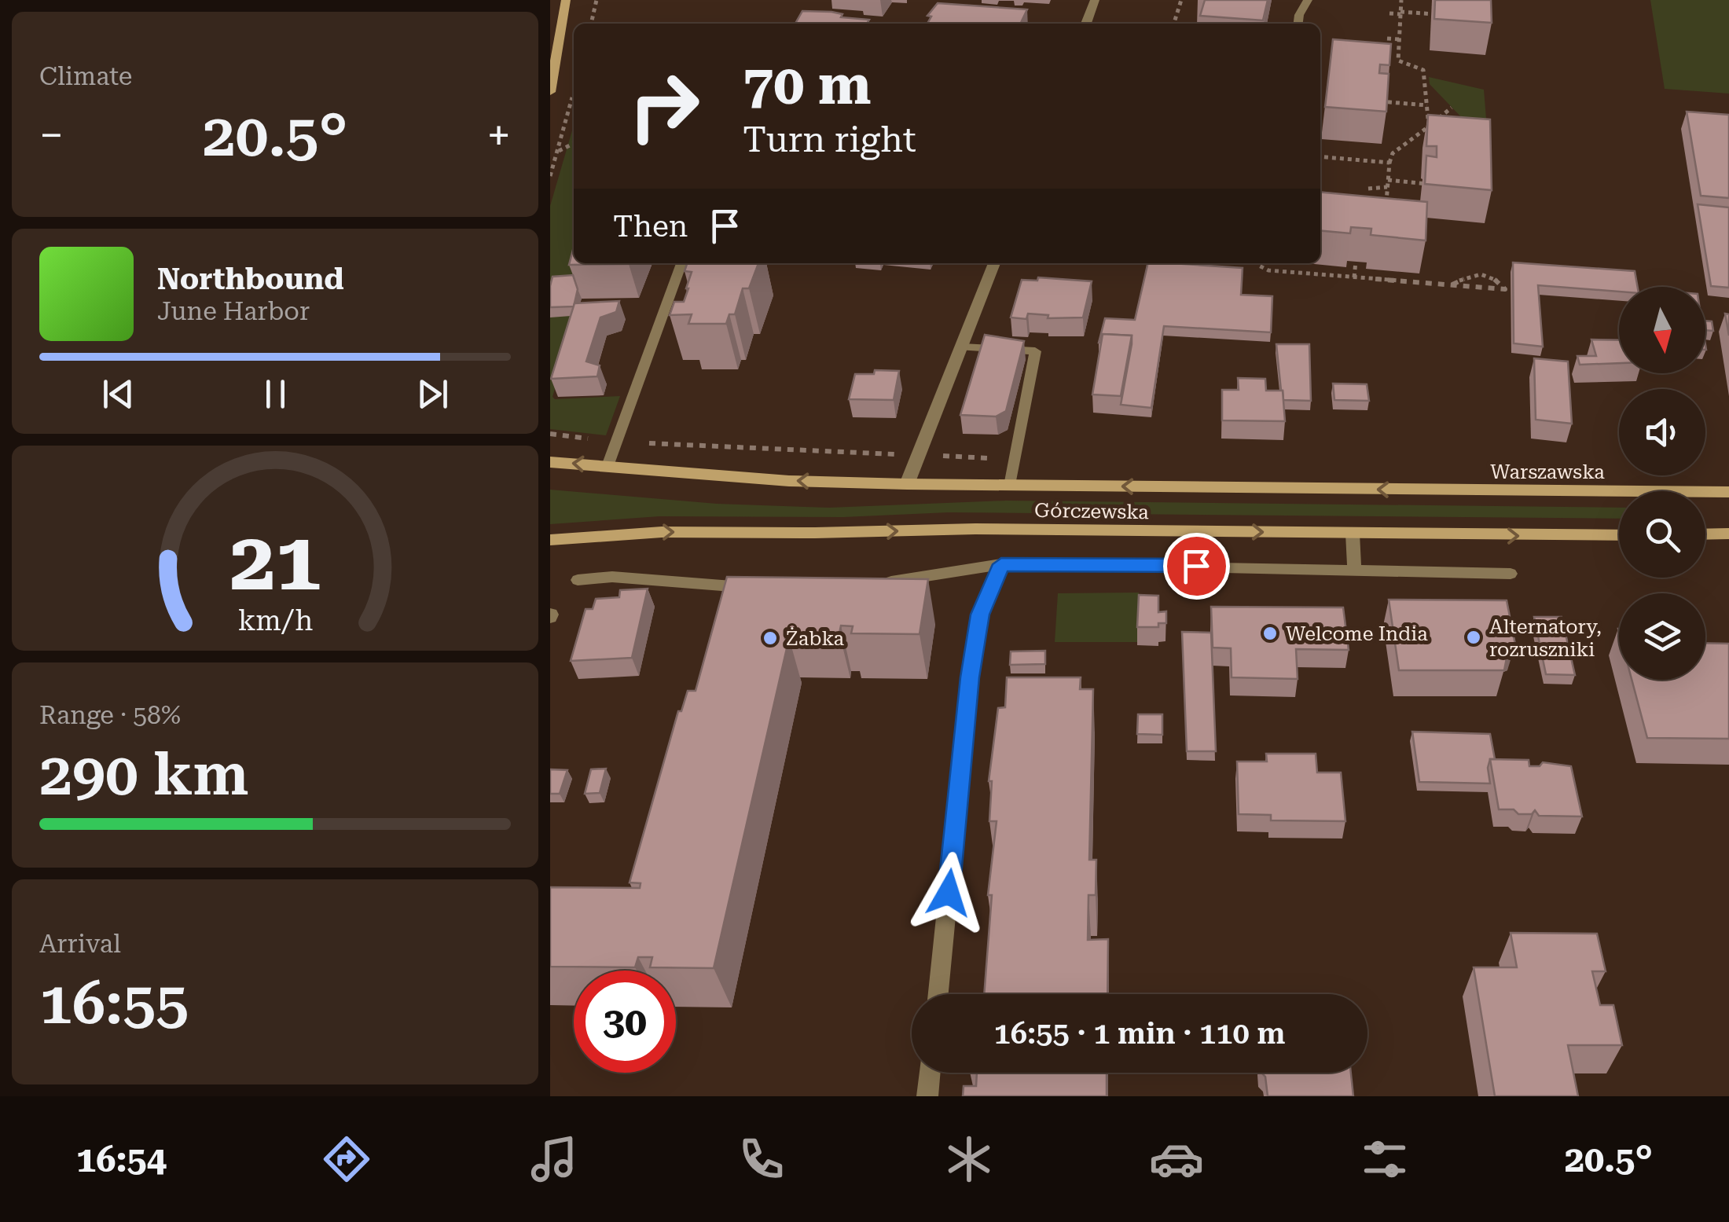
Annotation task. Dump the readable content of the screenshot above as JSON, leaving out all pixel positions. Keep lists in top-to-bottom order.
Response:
{
  "streets": {
    "main road": ["Warszawska", "Górczewska"]
  },
  "crossings": [
    ["Warszawska", "Górczewska"]
  ],
  "places": ["Welcome India", "Alternatory, rozruszniki", "Żabka"],
  "north": "bottom",
  "page": {
    "tile": [
      "Climate",
      ["Range · 58%", "290 km"],
      ["Arrival", "16:55"]
    ],
    "turn": ["70 m", "Turn right"],
    "heat": ["−", "20.5°", "+"],
    "then": "Then",
    "song": ["Northbound", "June Harbor"],
    "limit": "30",
    "trip": "16:55 · 1 min · 110 m",
    "tabs": ["16:54", "20.5°"],
    "gauge": ["21", "km/h"]
  }
}
